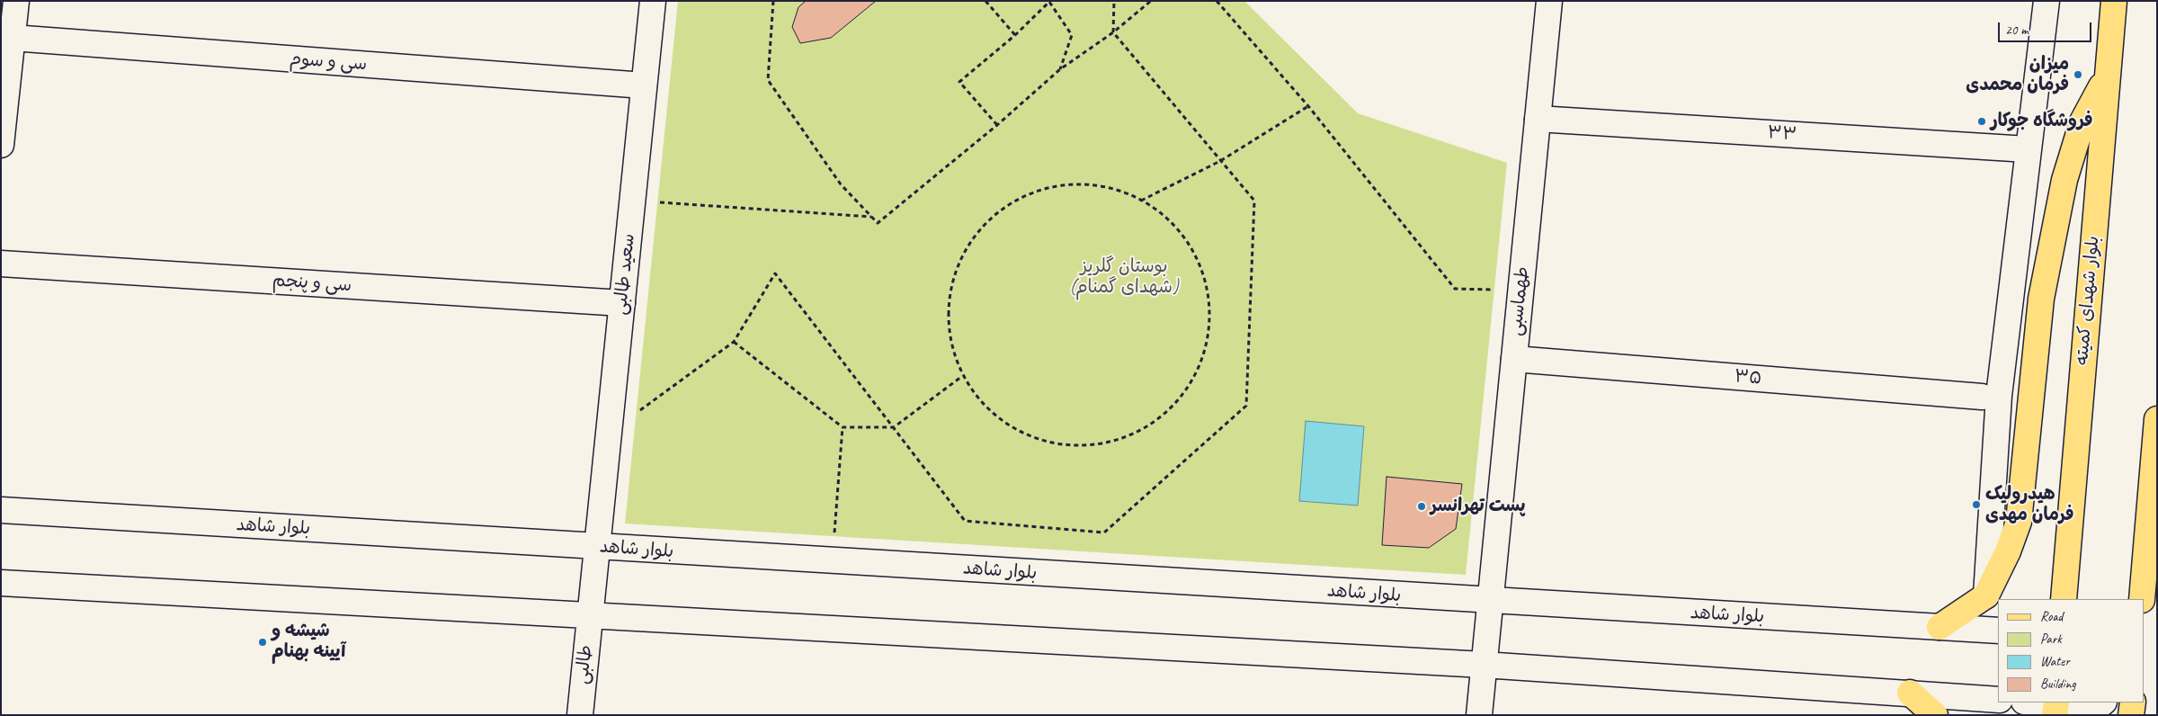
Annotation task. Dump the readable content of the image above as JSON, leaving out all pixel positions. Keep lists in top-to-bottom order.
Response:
{
  "streets": {
    "main road": ["بلوار شهدای کمیته"],
    "street": [
      "سی و سوم",
      "۳۳",
      "سعید طالبی",
      "سی و پنجم",
      "طهماسبی",
      "۳۵",
      "بلوار شاهد",
      "طالبی"
    ]
  },
  "crossings": [
    ["سی و سوم", "سعید طالبی"],
    ["۳۳", "طهماسبی"],
    ["سعید طالبی", "سی و پنجم"],
    ["سعید طالبی", "بلوار شاهد"],
    ["سعید طالبی", "طالبی"],
    ["طهماسبی", "۳۵"],
    ["طهماسبی", "بلوار شاهد"]
  ],
  "parks": ["بوستان گلریز (شهدای گمنام)"],
  "places": [
    "میزان فرمان محمدی",
    "فروشگاه جوکار",
    "هیدرولیک فرمان مهدی",
    "پست تهرانسر",
    "شیشه و آیینه بهنام"
  ],
  "legend": [
    "Road",
    "Park",
    "Water",
    "Building"
  ],
  "scale_bar": "20 m"
}
